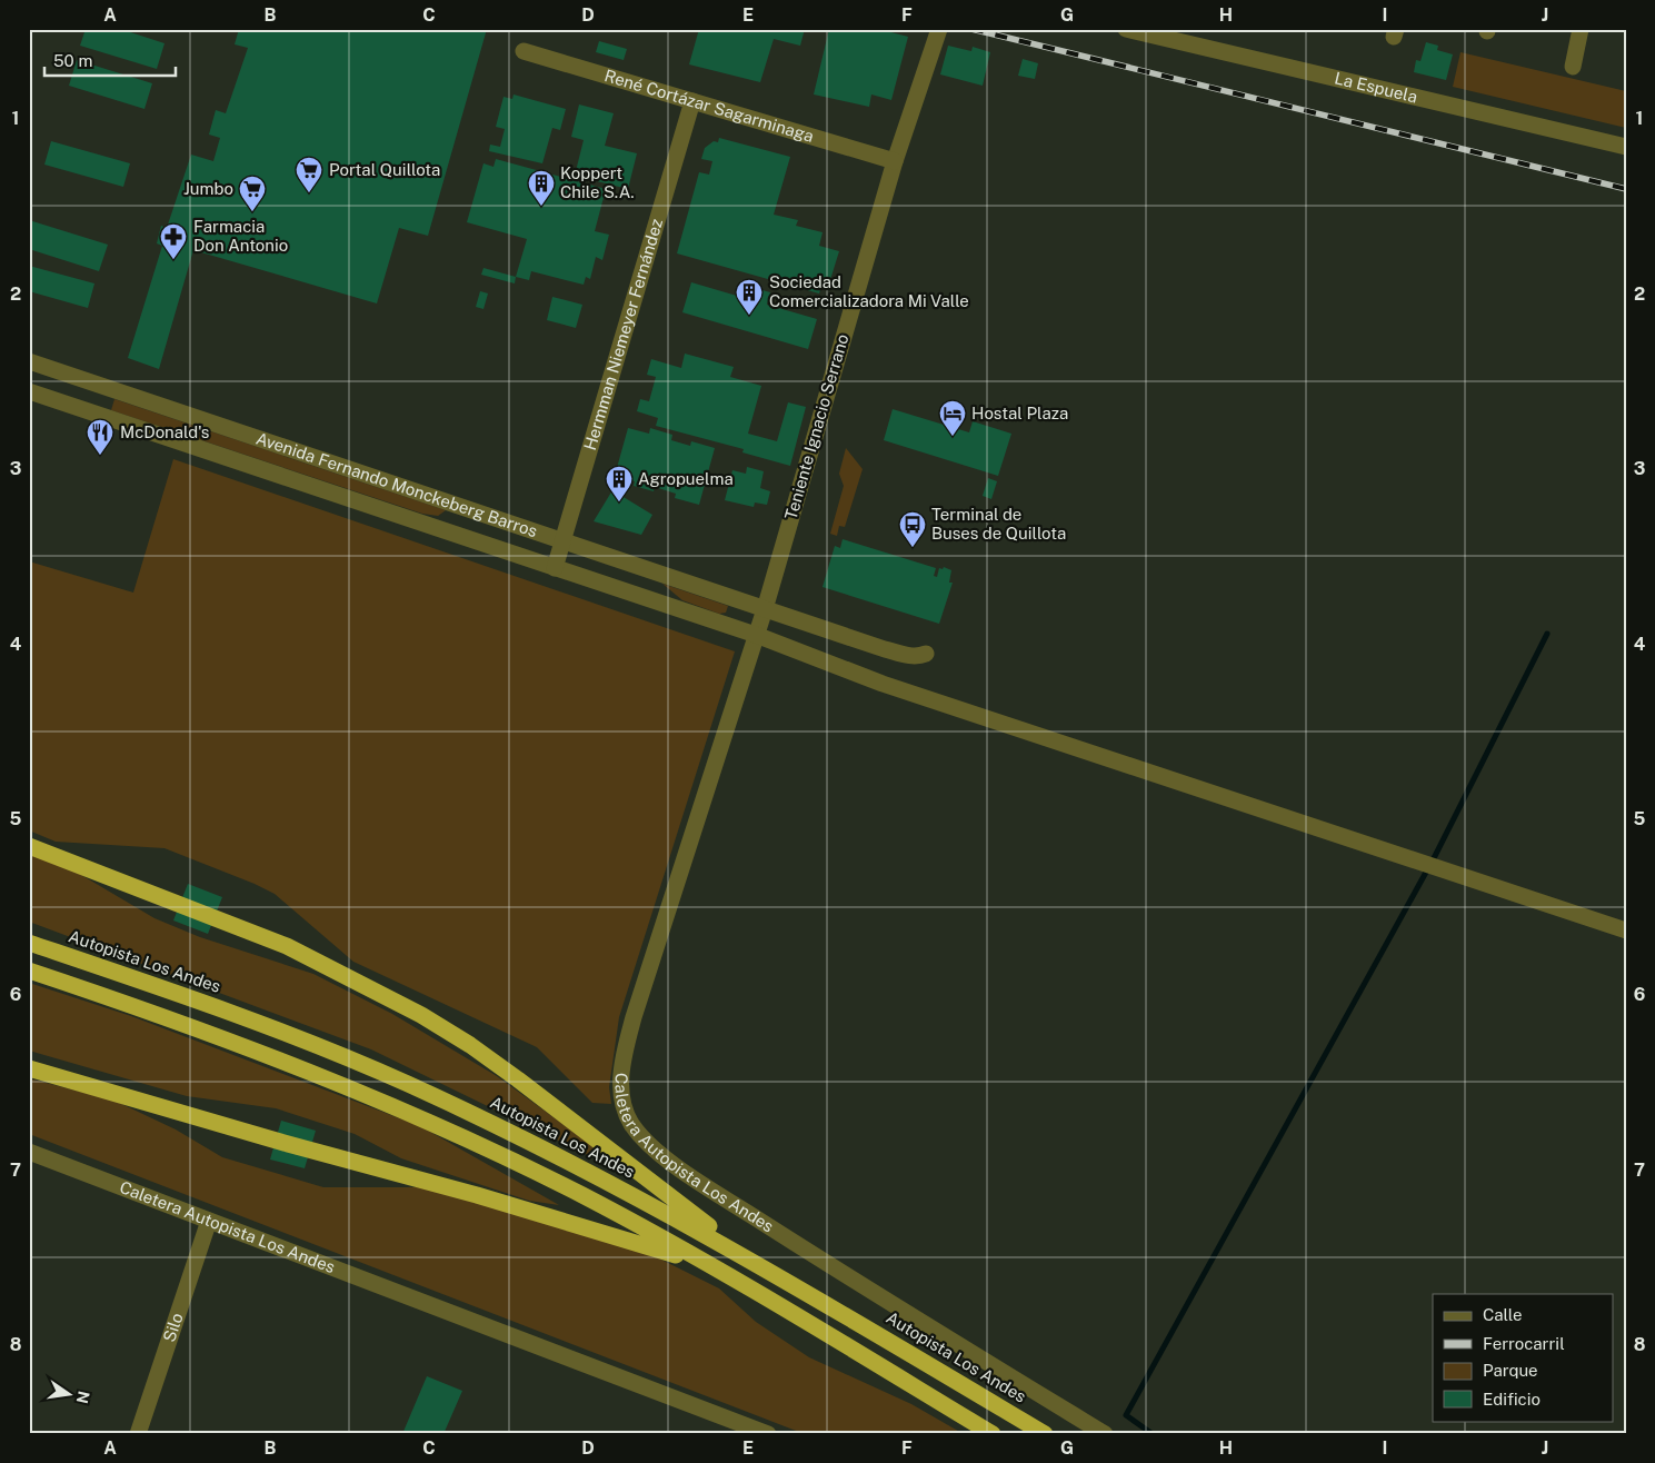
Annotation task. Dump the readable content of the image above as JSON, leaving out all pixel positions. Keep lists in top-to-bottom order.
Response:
{
  "streets": {
    "highway": ["Autopista Los Andes"],
    "street": [
      "La Espuela",
      "René Cortázar Sagarminaga",
      "Hermman Niemeyer Fernández",
      "Teniente Ignacio Serrano",
      "Avenida Fernando Monckeberg Barros",
      "Caletera Autopista Los Andes",
      "Silo"
    ]
  },
  "crossings": [
    ["René Cortázar Sagarminaga", "Hermman Niemeyer Fernández"],
    ["René Cortázar Sagarminaga", "Teniente Ignacio Serrano"],
    ["Hermman Niemeyer Fernández", "Avenida Fernando Monckeberg Barros"],
    ["Teniente Ignacio Serrano", "Avenida Fernando Monckeberg Barros"],
    ["Teniente Ignacio Serrano", "Caletera Autopista Los Andes"],
    ["Avenida Fernando Monckeberg Barros", "Caletera Autopista Los Andes"],
    ["Caletera Autopista Los Andes", "Silo"]
  ],
  "places": {
    "supermarket": ["Portal Quillota", "Jumbo"],
    "building": ["Koppert Chile S.A.", "Sociedad Comercializadora Mi Valle", "Agropuelma"],
    "pharmacy": ["Farmacia Don Antonio"],
    "hotel": ["Hostal Plaza"],
    "restaurant": ["McDonald's"],
    "bus stop": ["Terminal de Buses de Quillota"]
  },
  "legend": [
    "Calle",
    "Ferrocarril",
    "Parque",
    "Edificio"
  ],
  "scale_bar": "50 m",
  "north": "right",
  "grid": {
    "columns": [
      "A",
      "B",
      "C",
      "D",
      "E",
      "F",
      "G",
      "H",
      "I",
      "J"
    ],
    "rows": [
      "1",
      "2",
      "3",
      "4",
      "5",
      "6",
      "7",
      "8"
    ]
  }
}
